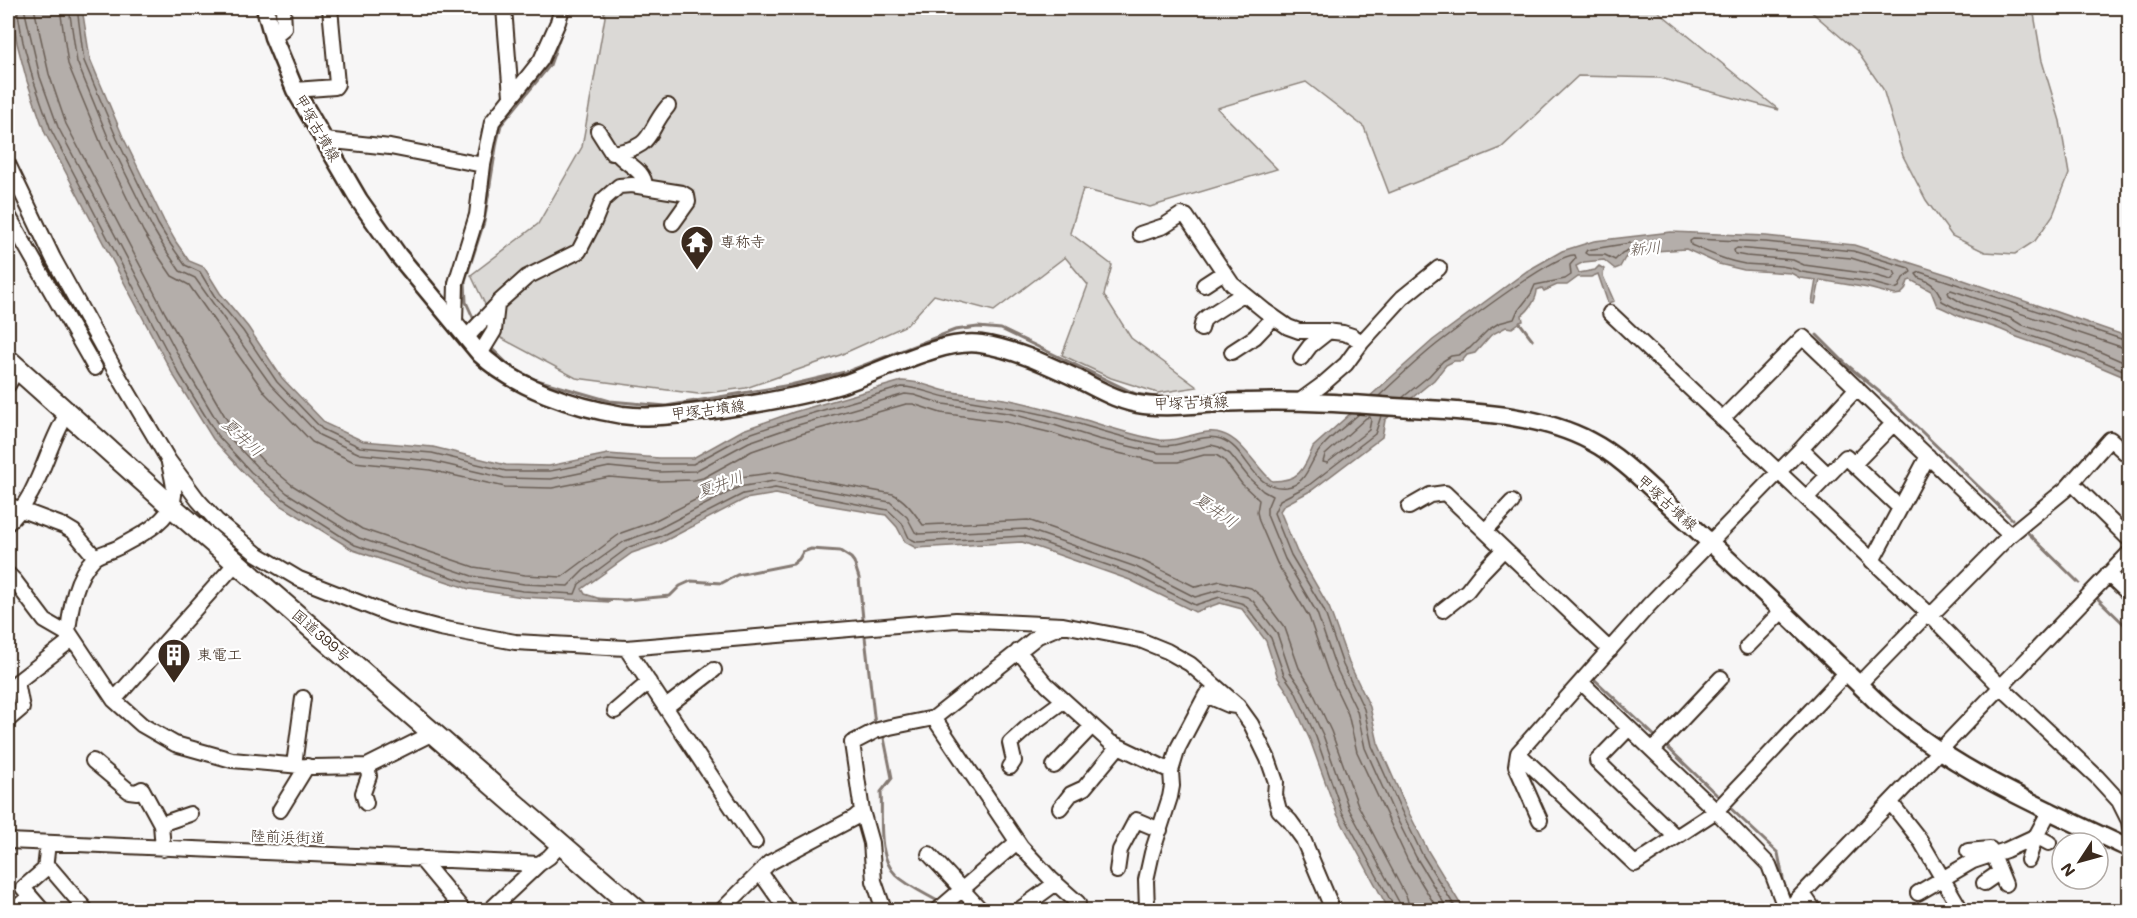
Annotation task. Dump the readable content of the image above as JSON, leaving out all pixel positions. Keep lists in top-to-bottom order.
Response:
{
  "streets": {
    "highway": ["国道399号"],
    "main road": ["甲塚古墳線"],
    "street": ["陸前浜街道"]
  },
  "water": ["新川", "夏井川"],
  "places": {
    "temple": ["専称寺"],
    "building": ["東電工"]
  },
  "north": "bottom left"
}
